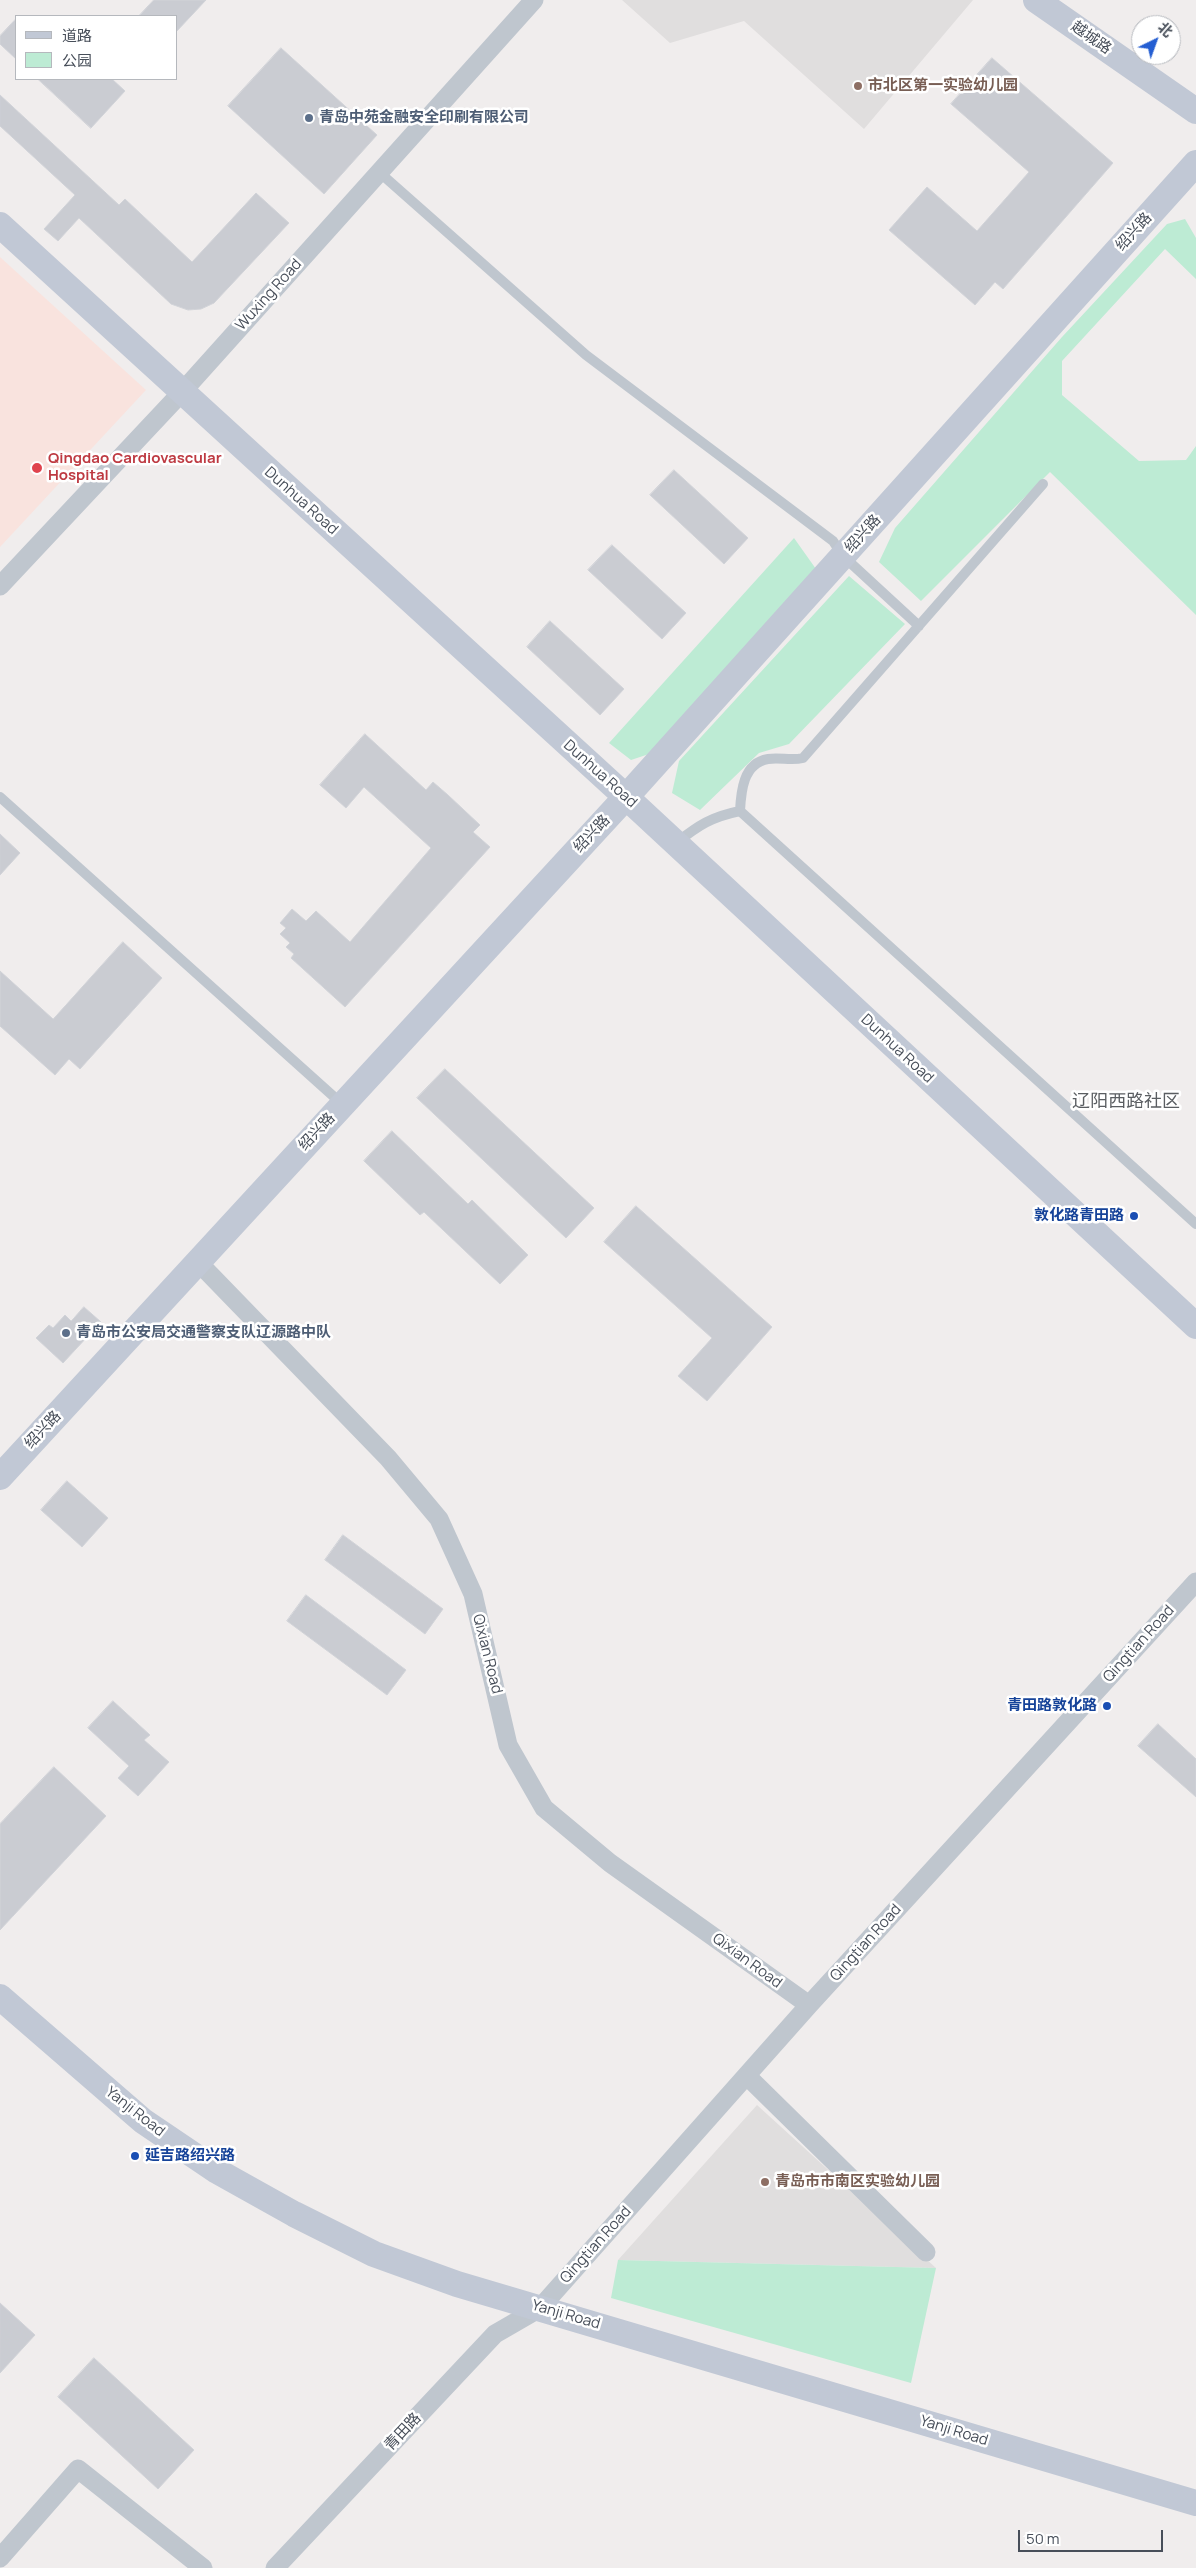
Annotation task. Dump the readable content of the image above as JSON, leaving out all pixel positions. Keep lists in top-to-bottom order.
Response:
{
  "streets": {
    "main road": [
      "越城路",
      "绍兴路",
      "Dunhua Road",
      "Yanji Road"
    ],
    "street": [
      "Wuxing Road",
      "Qingtian Road",
      "Qixian Road",
      "青田路"
    ]
  },
  "crossings": [
    ["绍兴路", "Dunhua Road"],
    ["绍兴路", "Qixian Road"],
    ["Wuxing Road", "Dunhua Road"],
    ["Qingtian Road", "Qixian Road"],
    ["Qingtian Road", "Yanji Road"],
    ["Qingtian Road", "青田路"],
    ["Yanji Road", "青田路"]
  ],
  "districts": ["辽阳西路社区"],
  "places": [
    "市北区第一实验幼儿园",
    "青岛中苑金融安全印刷有限公司",
    "Qingdao Cardiovascular Hospital",
    "敦化路青田路",
    "青岛市公安局交通警察支队辽源路中队",
    "青田路敦化路",
    "延吉路绍兴路",
    "青岛市市南区实验幼儿园"
  ],
  "legend": ["道路", "公园"],
  "scale_bar": "50 m",
  "north": "top right"
}
